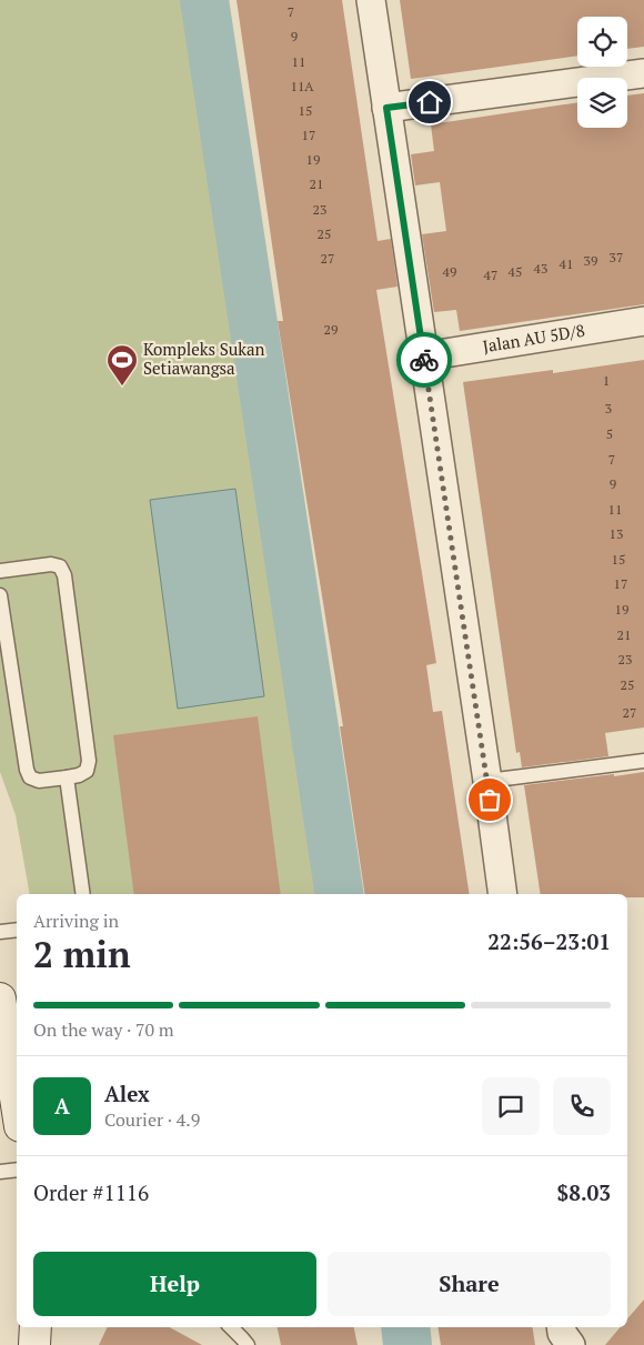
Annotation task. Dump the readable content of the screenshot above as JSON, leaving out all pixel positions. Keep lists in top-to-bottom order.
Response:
{
  "streets": {
    "street": ["Jalan AU 5D/8"]
  },
  "places": {
    "sports": ["Kompleks Sukan Setiawangsa"]
  },
  "house_numbers": [
    "7",
    "9",
    "11",
    "11A",
    "15",
    "17",
    "19",
    "21",
    "23",
    "25",
    "37",
    "27",
    "39",
    "41",
    "43",
    "49",
    "45",
    "47",
    "29",
    "1",
    "3",
    "5",
    "7",
    "9",
    "11",
    "13",
    "15",
    "17",
    "19",
    "21",
    "23",
    "25",
    "27"
  ],
  "page": {
    "heading": ["2 min", "Arriving in", "22:56–23:01"],
    "panel": [
      "Alex",
      "Courier · 4.9",
      "Order #1116",
      "$8.03"
    ],
    "bar": "On the way · 70 m",
    "round": "A",
    "buttons": ["Help", "Share"]
  }
}
